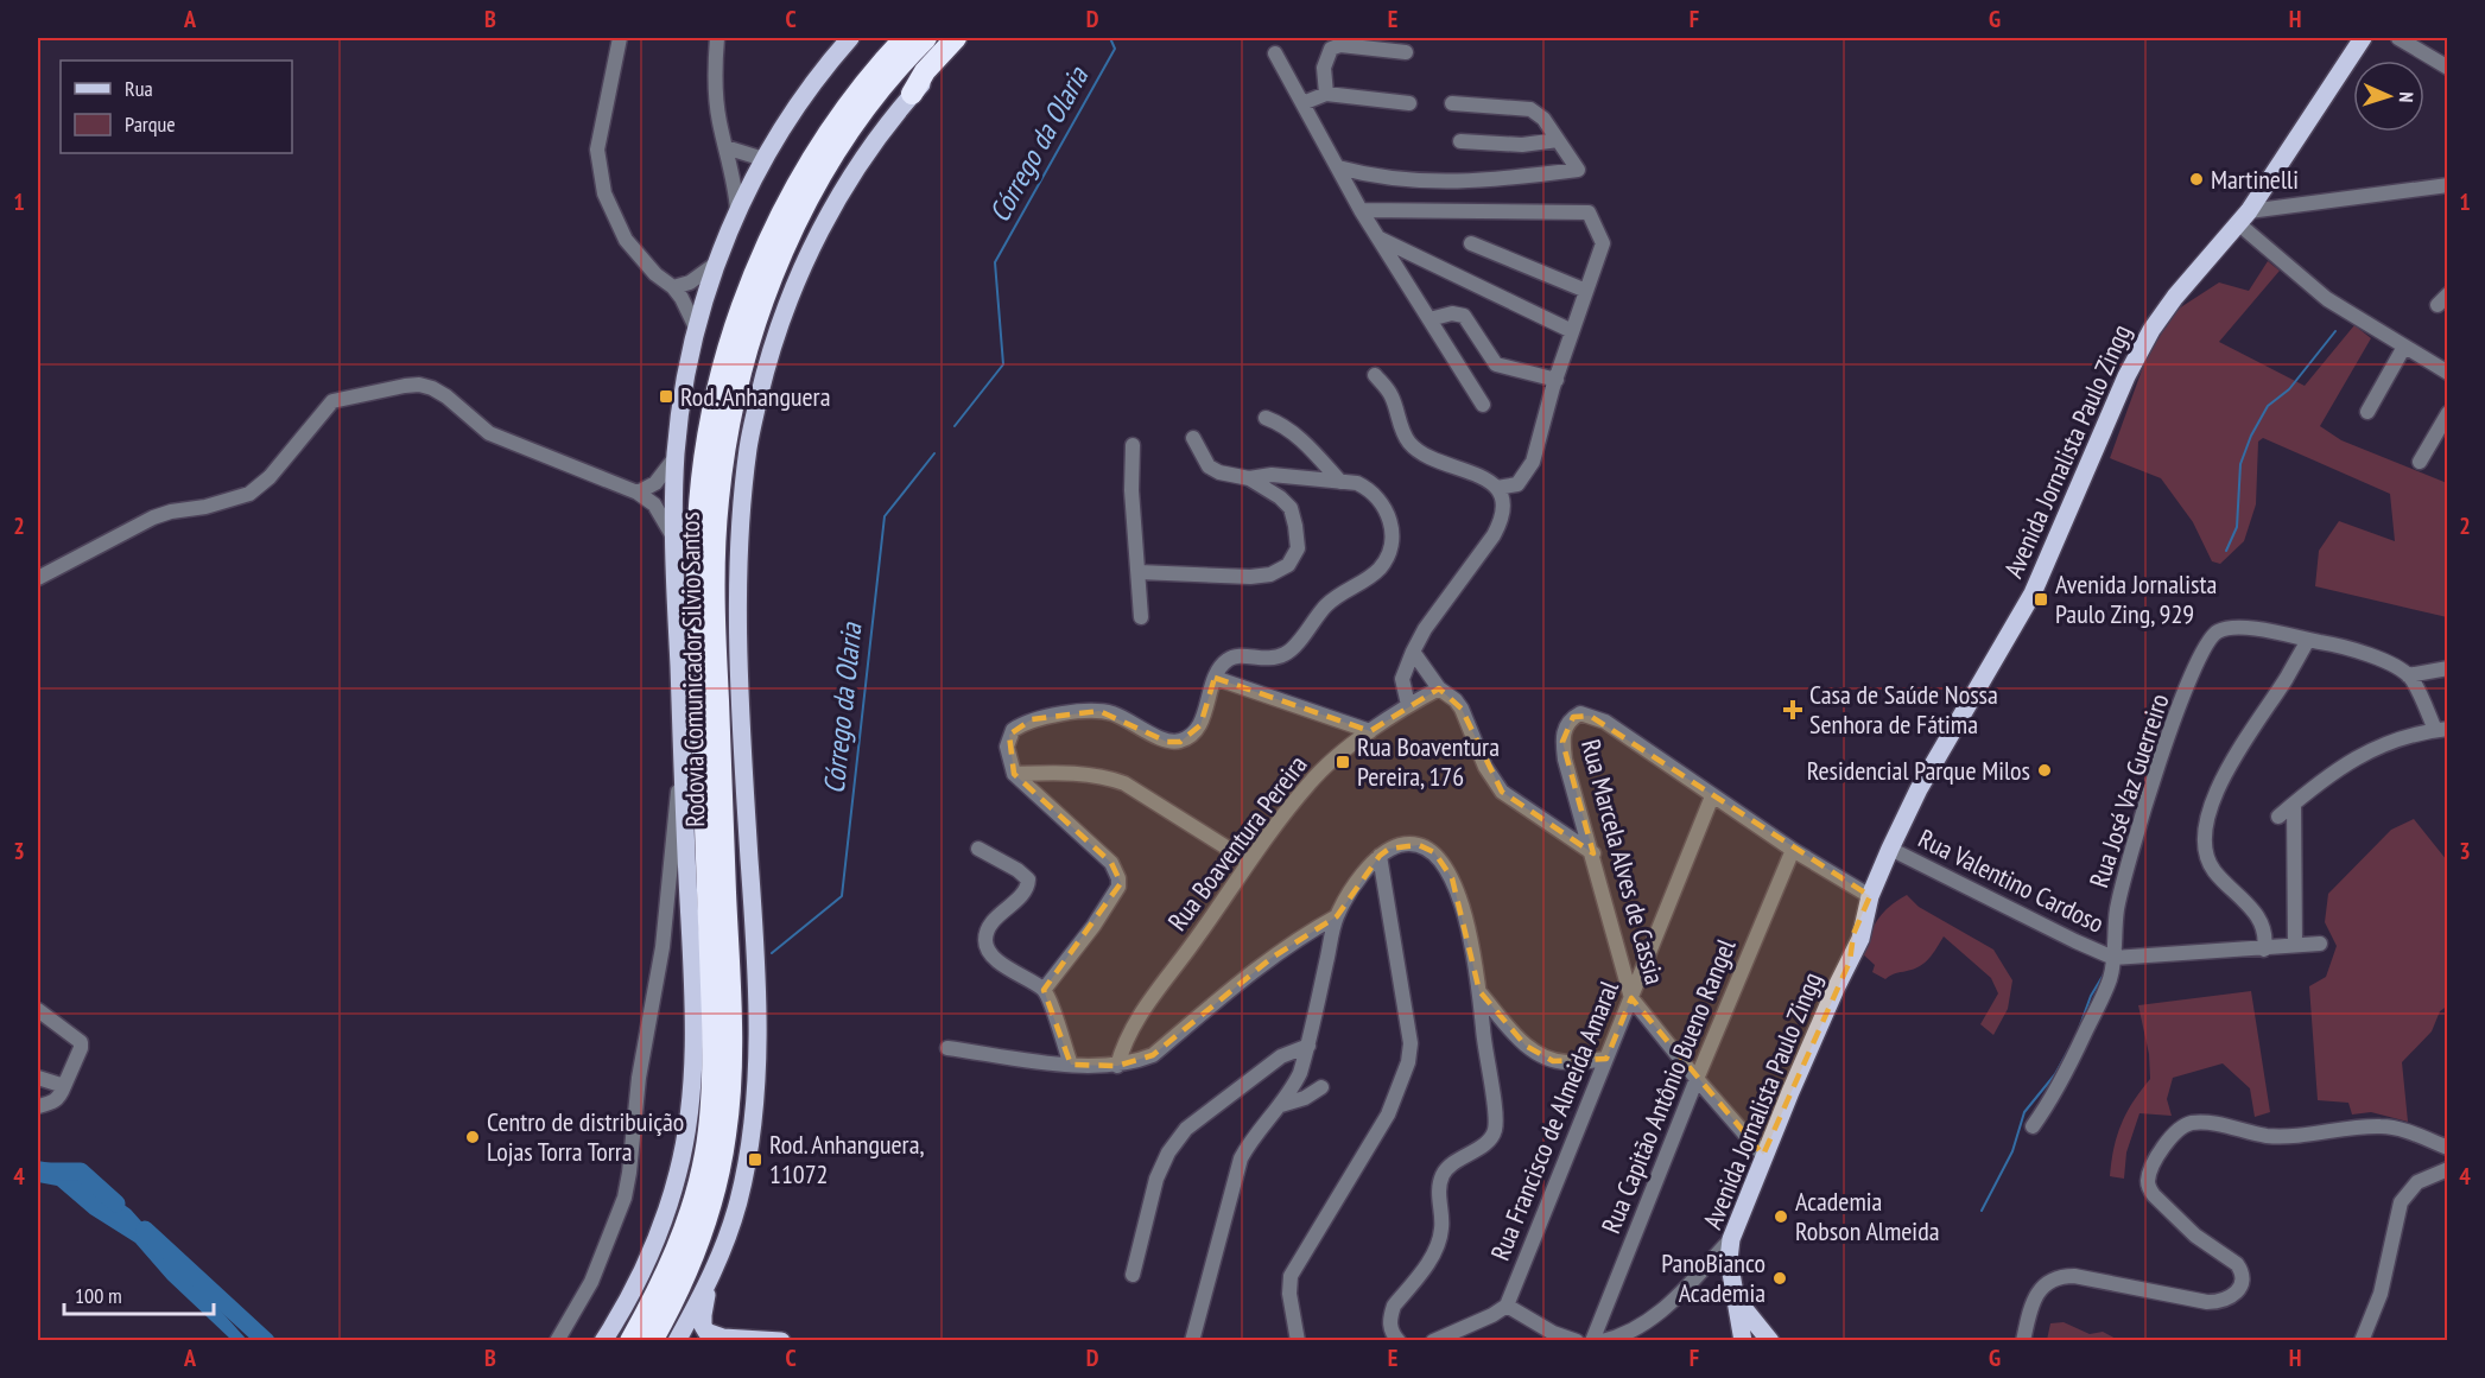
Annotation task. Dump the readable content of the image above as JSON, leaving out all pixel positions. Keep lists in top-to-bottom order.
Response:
{
  "streets": {
    "highway": ["Rodovia Comunicador Silvio Santos"],
    "main road": ["Avenida Jornalista Paulo Zingg"],
    "street": [
      "Rua José Vaz Guerreiro",
      "Rua Boaventura Pereira",
      "Rua Marcela Alves de Cassia",
      "Rua Valentino Cardoso",
      "Rua Capitão Antônio Bueno Rangel",
      "Rua Francisco de Almeida Amaral"
    ]
  },
  "crossings": [
    ["Avenida Jornalista Paulo Zingg", "Rua Marcela Alves de Cassia"],
    ["Avenida Jornalista Paulo Zingg", "Rua Valentino Cardoso"],
    ["Rua José Vaz Guerreiro", "Rua Valentino Cardoso"],
    ["Rua Marcela Alves de Cassia", "Rua Capitão Antônio Bueno Rangel"],
    ["Rua Marcela Alves de Cassia", "Rua Francisco de Almeida Amaral"]
  ],
  "water": ["Córrego da Olaria"],
  "places": {
    "other": [
      "Martinelli",
      "Residencial Parque Milos",
      "Centro de distribuição Lojas Torra Torra",
      "Academia Robson Almeida",
      "PanoBianco Academia"
    ],
    "transit": [
      "Rod. Anhanguera",
      "Avenida Jornalista Paulo Zing, 929",
      "Rua Boaventura Pereira, 176",
      "Rod. Anhanguera, 11072"
    ],
    "health": ["Casa de Saúde Nossa Senhora de Fátima"]
  },
  "legend": ["Rua", "Parque"],
  "scale_bar": "100 m",
  "north": "right",
  "grid": {
    "columns": [
      "A",
      "B",
      "C",
      "D",
      "E",
      "F",
      "G",
      "H"
    ],
    "rows": [
      "1",
      "2",
      "3",
      "4"
    ]
  }
}
